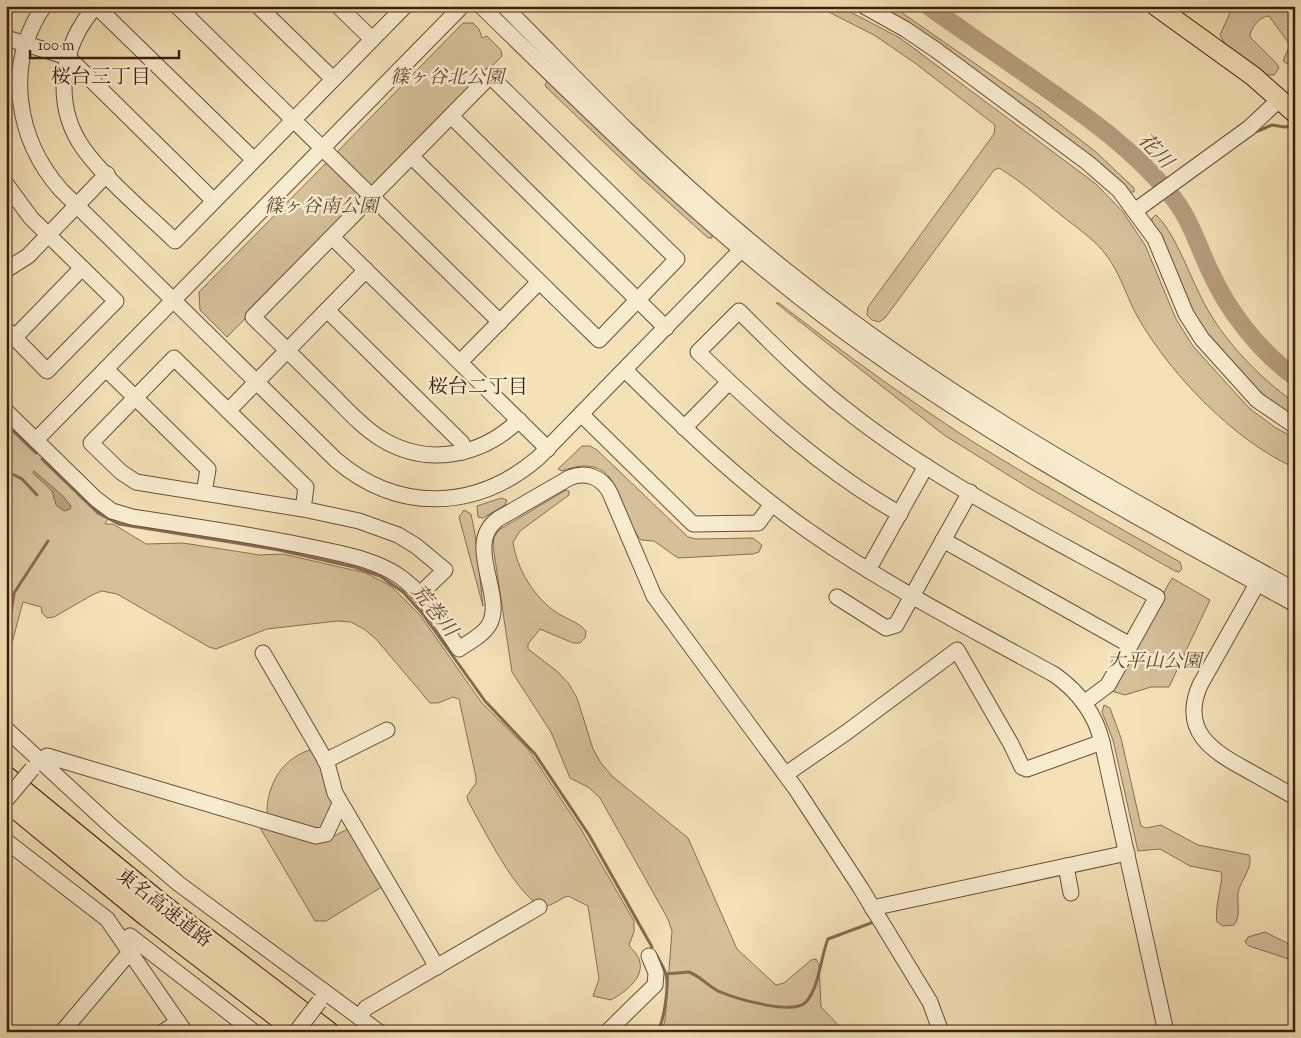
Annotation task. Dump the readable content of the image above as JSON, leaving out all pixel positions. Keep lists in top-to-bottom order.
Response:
{
  "streets": {
    "highway": ["東名高速道路"]
  },
  "districts": ["桜台三丁目", "桜台二丁目"],
  "water": ["花川", "荒巻川"],
  "parks": ["篠ヶ谷北公園", "篠ヶ谷南公園", "大平山公園"],
  "scale_bar": "100 m"
}
